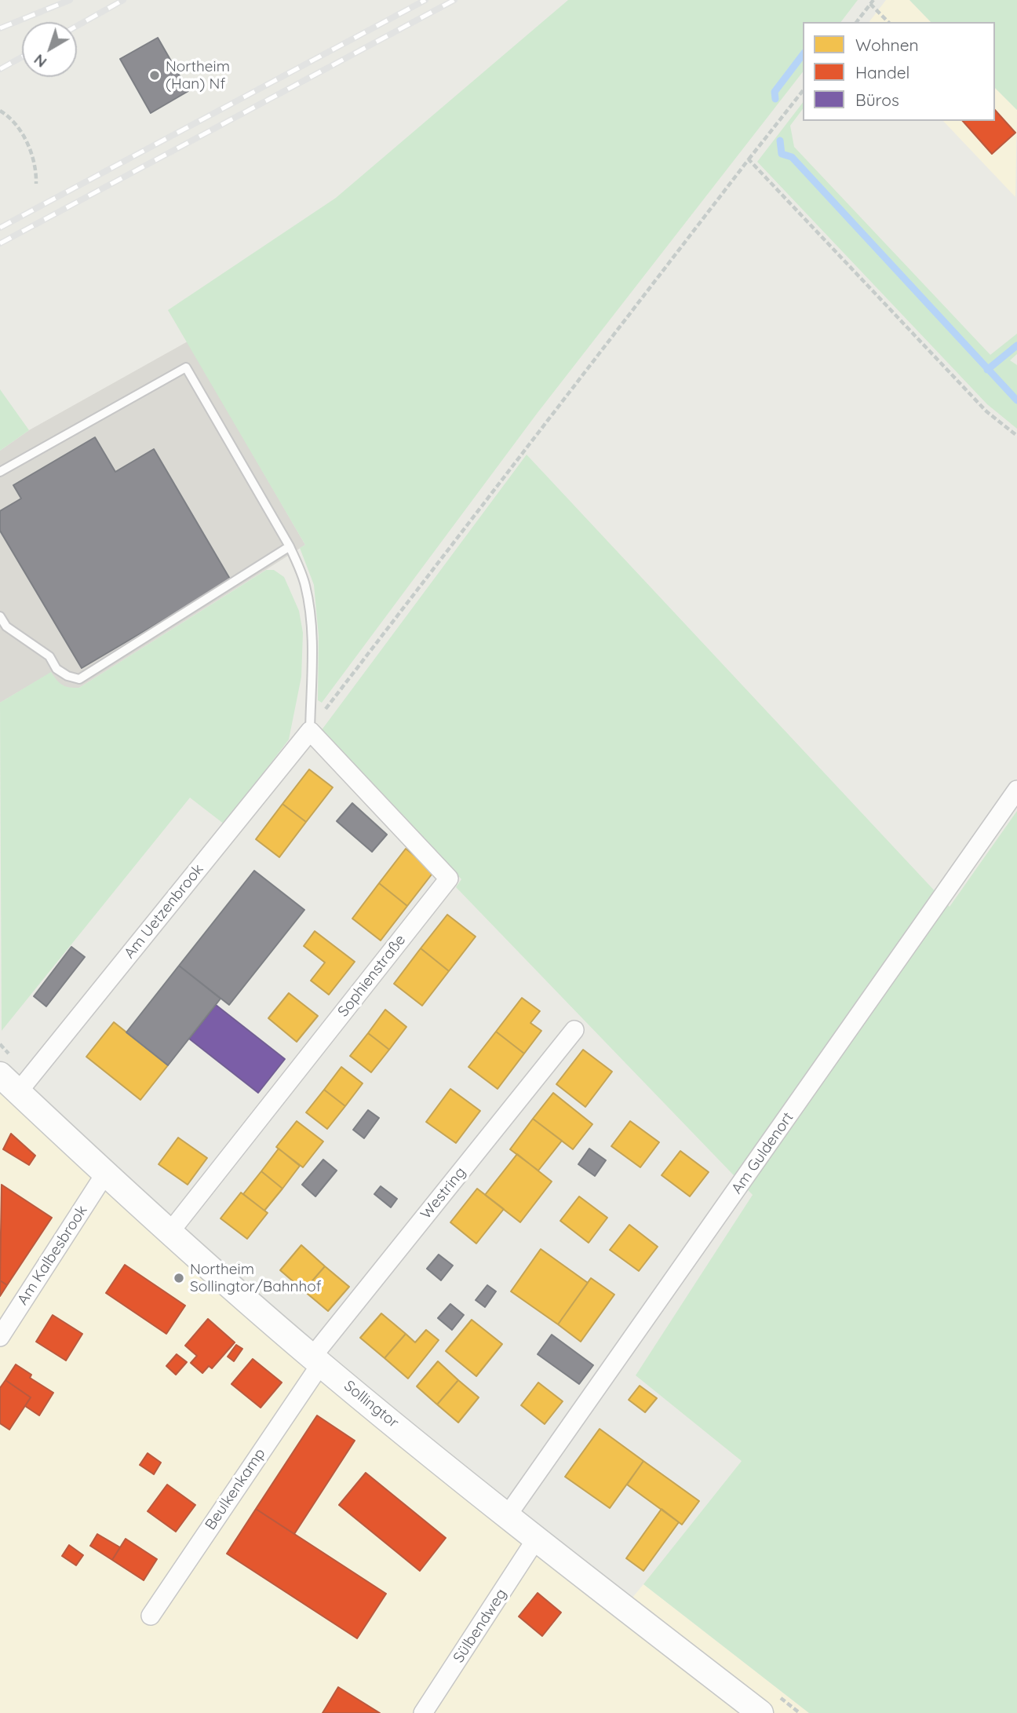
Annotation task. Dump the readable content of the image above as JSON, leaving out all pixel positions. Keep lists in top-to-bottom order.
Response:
{
  "streets": {
    "main road": ["Sollingtor"],
    "street": [
      "Am Uetzenbrook",
      "Sophienstraße",
      "Am Guldenort",
      "Westring",
      "Am Kalbesbrook",
      "Beulkenkamp",
      "Sülbendweg"
    ]
  },
  "crossings": [
    ["Am Uetzenbrook", "Sophienstraße"],
    ["Am Uetzenbrook", "Sollingtor"],
    ["Sophienstraße", "Sollingtor"],
    ["Am Guldenort", "Sollingtor"],
    ["Westring", "Sollingtor"],
    ["Westring", "Beulkenkamp"],
    ["Am Kalbesbrook", "Sollingtor"],
    ["Sollingtor", "Beulkenkamp"],
    ["Sollingtor", "Sülbendweg"]
  ],
  "places": ["Northeim (Han) Nf", "Northeim Sollingtor/Bahnhof"],
  "legend": ["Wohnen", "Handel", "Büros"],
  "north": "bottom left"
}
